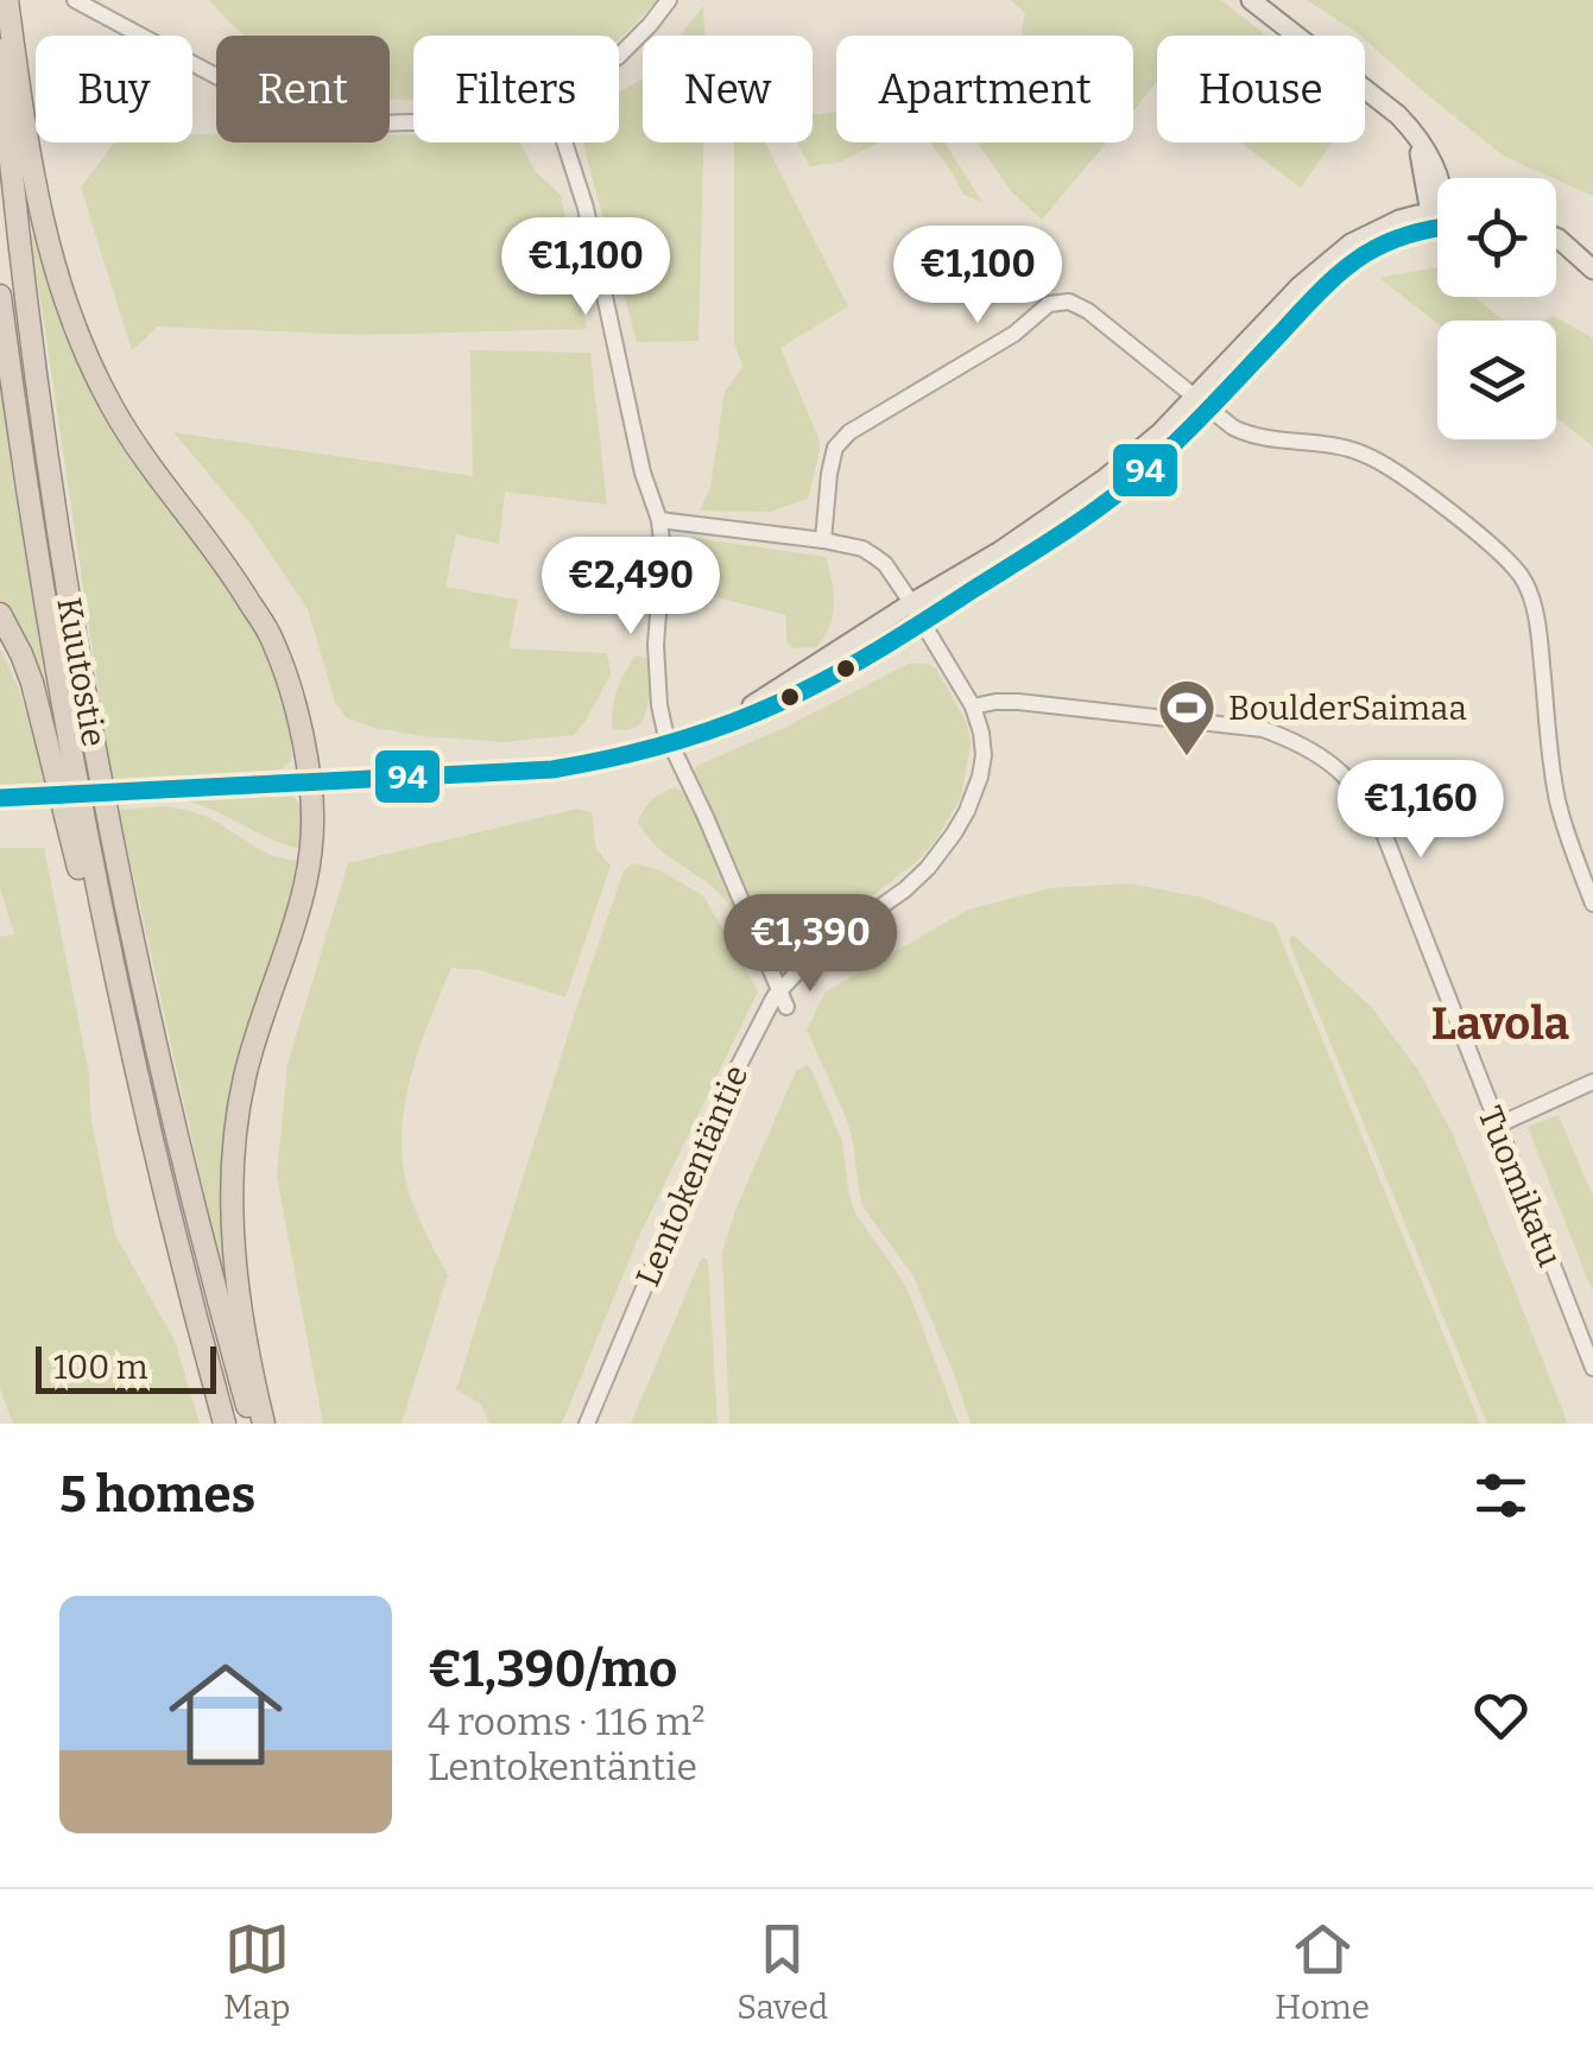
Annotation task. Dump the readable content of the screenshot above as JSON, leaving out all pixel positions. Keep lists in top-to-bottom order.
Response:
{
  "streets": {
    "highway": ["Kuutostie"],
    "street": ["Lentokentäntie", "Tuomikatu"]
  },
  "crossings": [
    ["Lentokentäntie", "Tuomikatu"]
  ],
  "districts": ["Lavola"],
  "places": {
    "sports": ["BoulderSaimaa"]
  },
  "lines": ["transit line 94"],
  "scale_bar": "100 m",
  "page": {
    "chip": [
      "Buy",
      "Rent",
      "Filters",
      "New",
      "Apartment",
      "House"
    ],
    "price": [
      "€1,100",
      "€1,100",
      "€2,490",
      "€1,160",
      "€1,390"
    ],
    "scale": "100 m",
    "heading": "5 homes",
    "list": [
      {
        "name": "€1,390/mo",
        "note": "4 rooms · 116 m² · Lentokentäntie"
      }
    ],
    "tabs": ["Map", "Saved", "Home"]
  }
}
